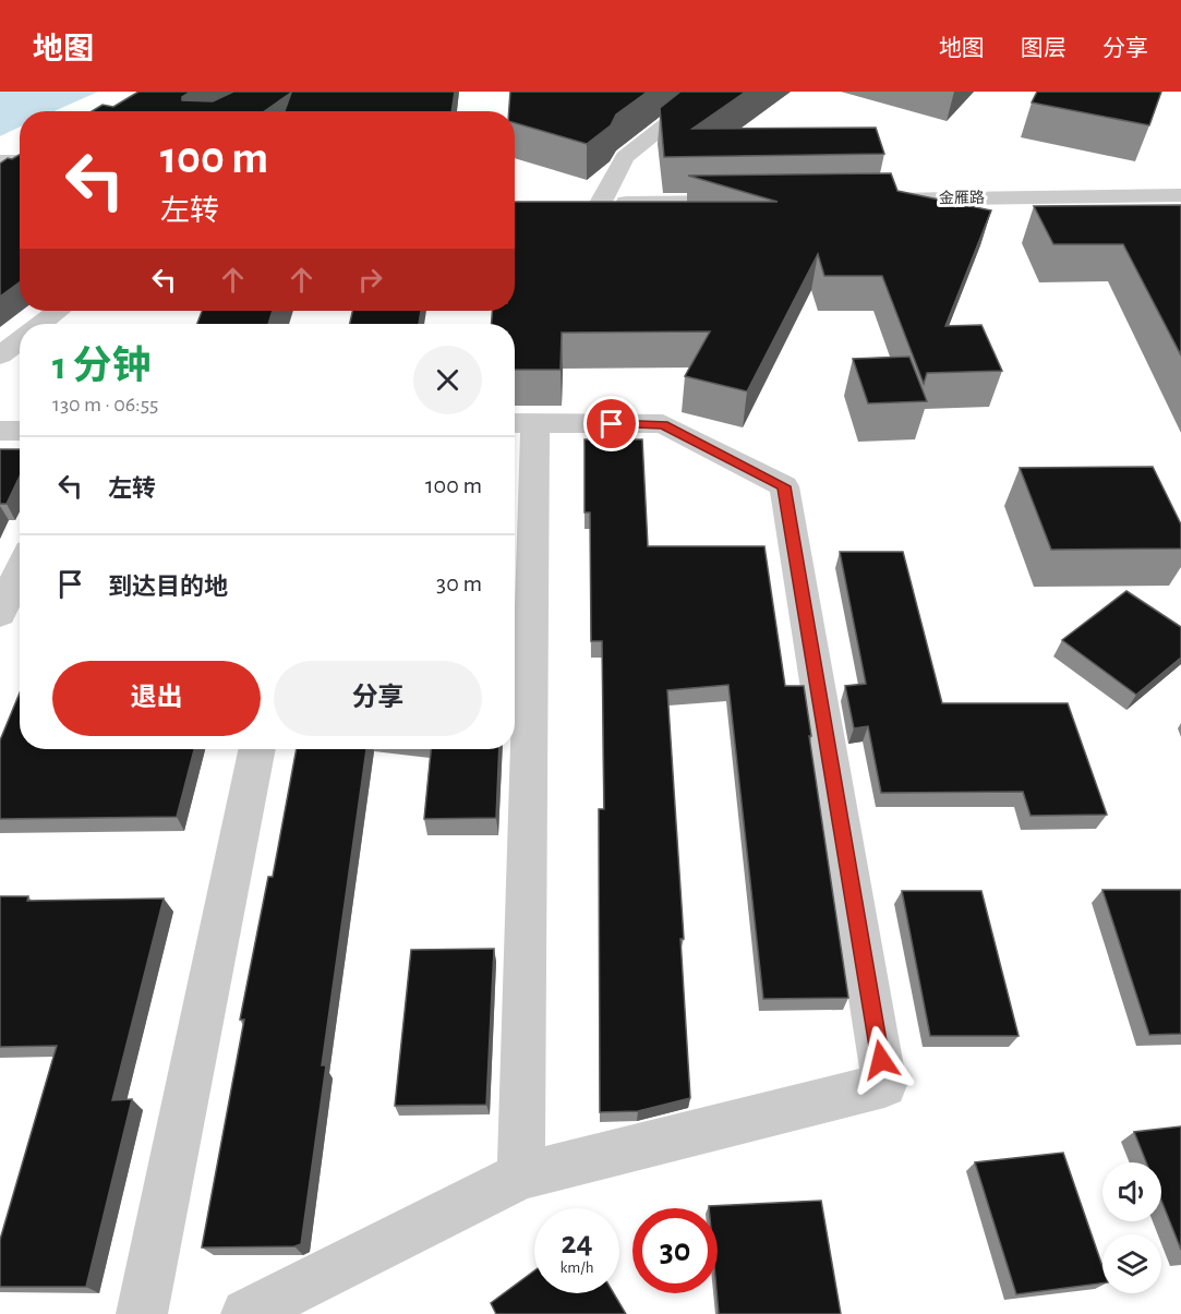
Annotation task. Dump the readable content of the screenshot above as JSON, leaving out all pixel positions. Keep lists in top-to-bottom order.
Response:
{
  "streets": {
    "street": ["金雁路"]
  },
  "page": {
    "header": "地图",
    "nav": ["地图", "图层", "分享"],
    "turn": ["100 m", "左转"],
    "heading": ["1 分钟", "130 m · 06:55"],
    "list": [
      {
        "name": "左转",
        "value": "100 m"
      },
      {
        "name": "到达目的地",
        "value": "30 m"
      }
    ],
    "buttons": ["退出", "分享"],
    "speed": "24 km/h",
    "limit": "30"
  }
}
